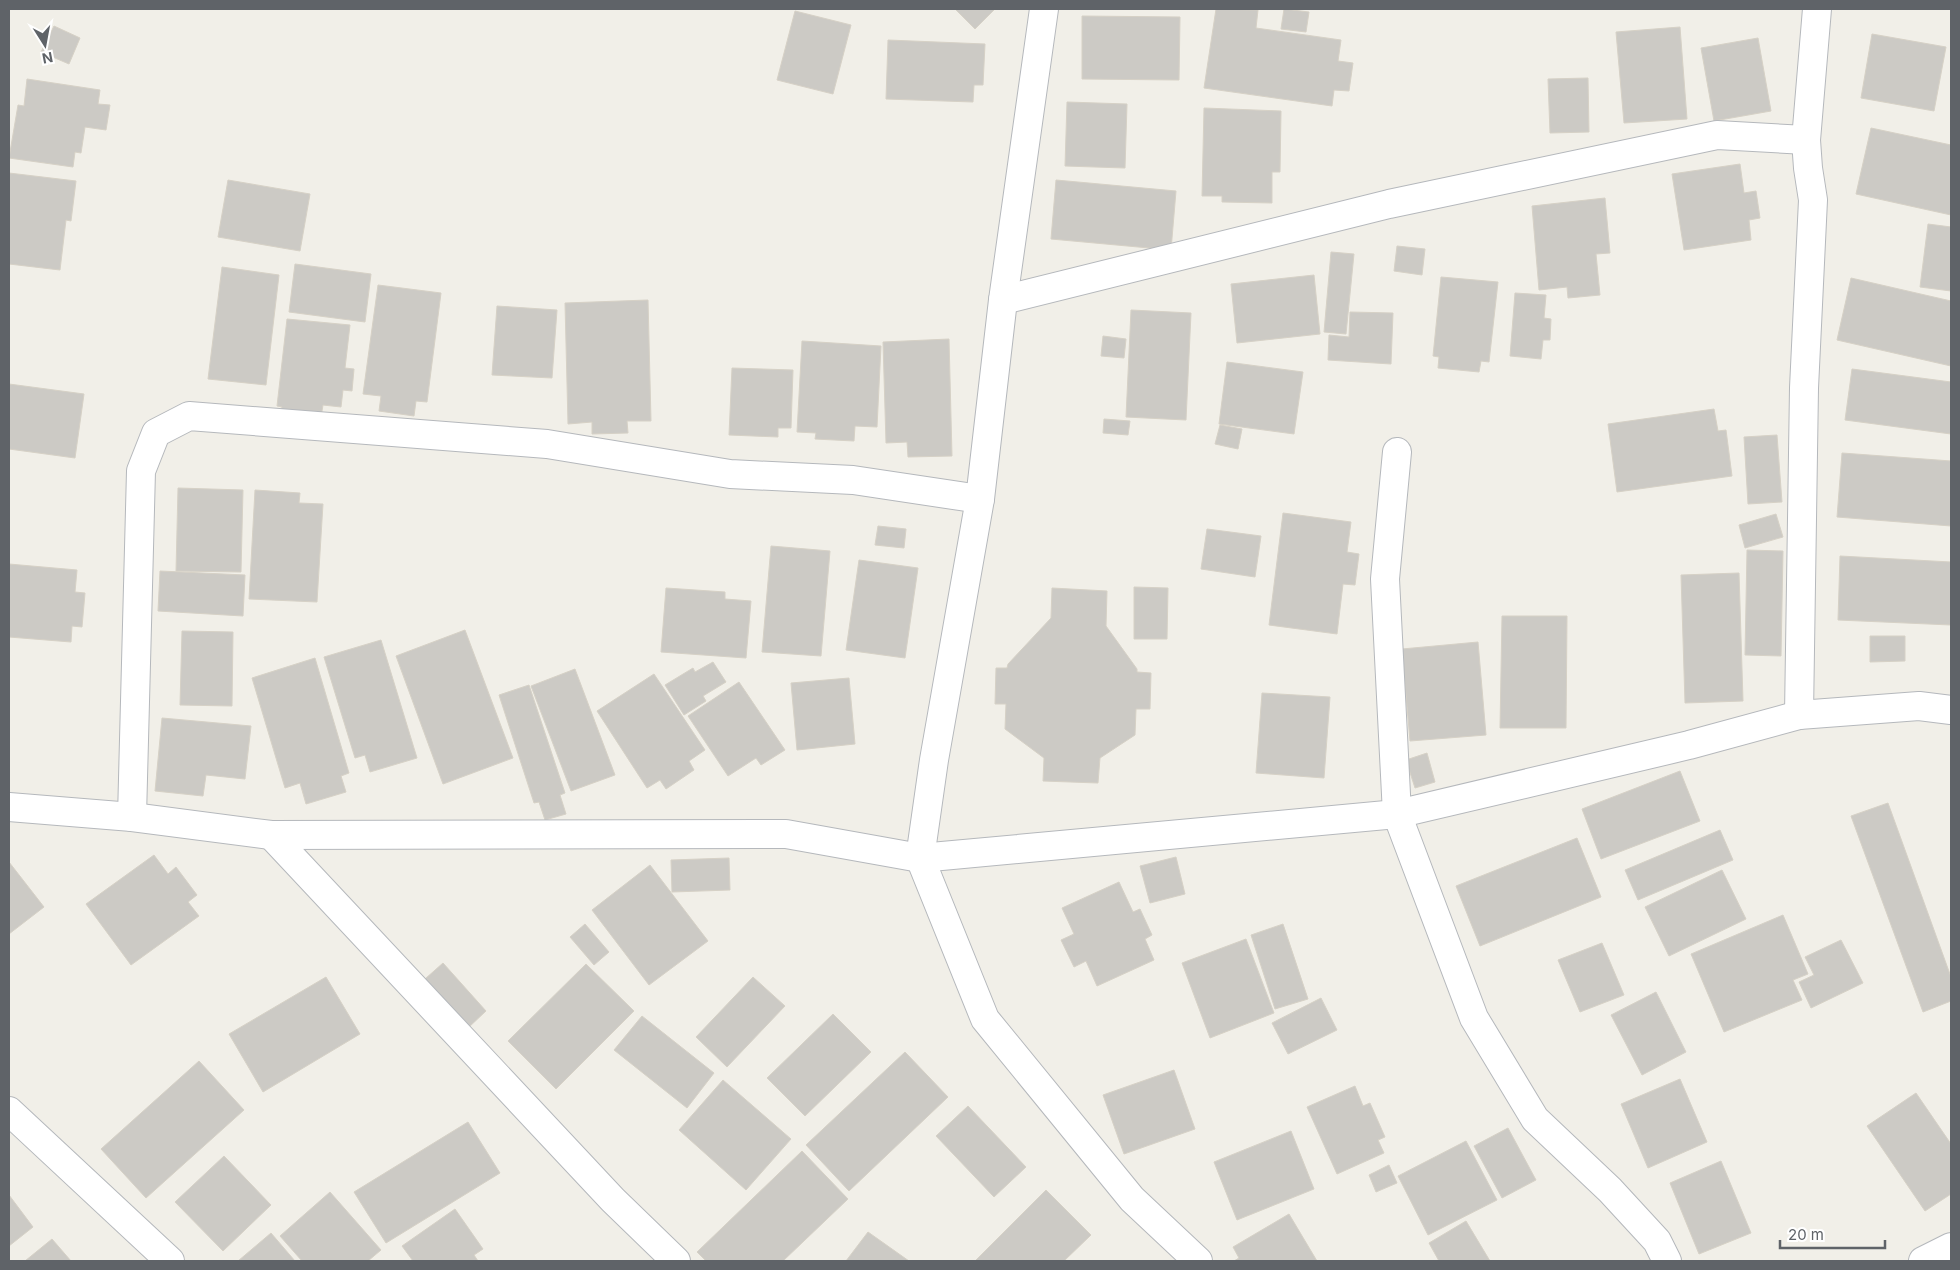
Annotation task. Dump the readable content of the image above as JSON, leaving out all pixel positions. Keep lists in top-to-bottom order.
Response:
{
  "scale_bar": "20 m",
  "north": "bottom"
}
